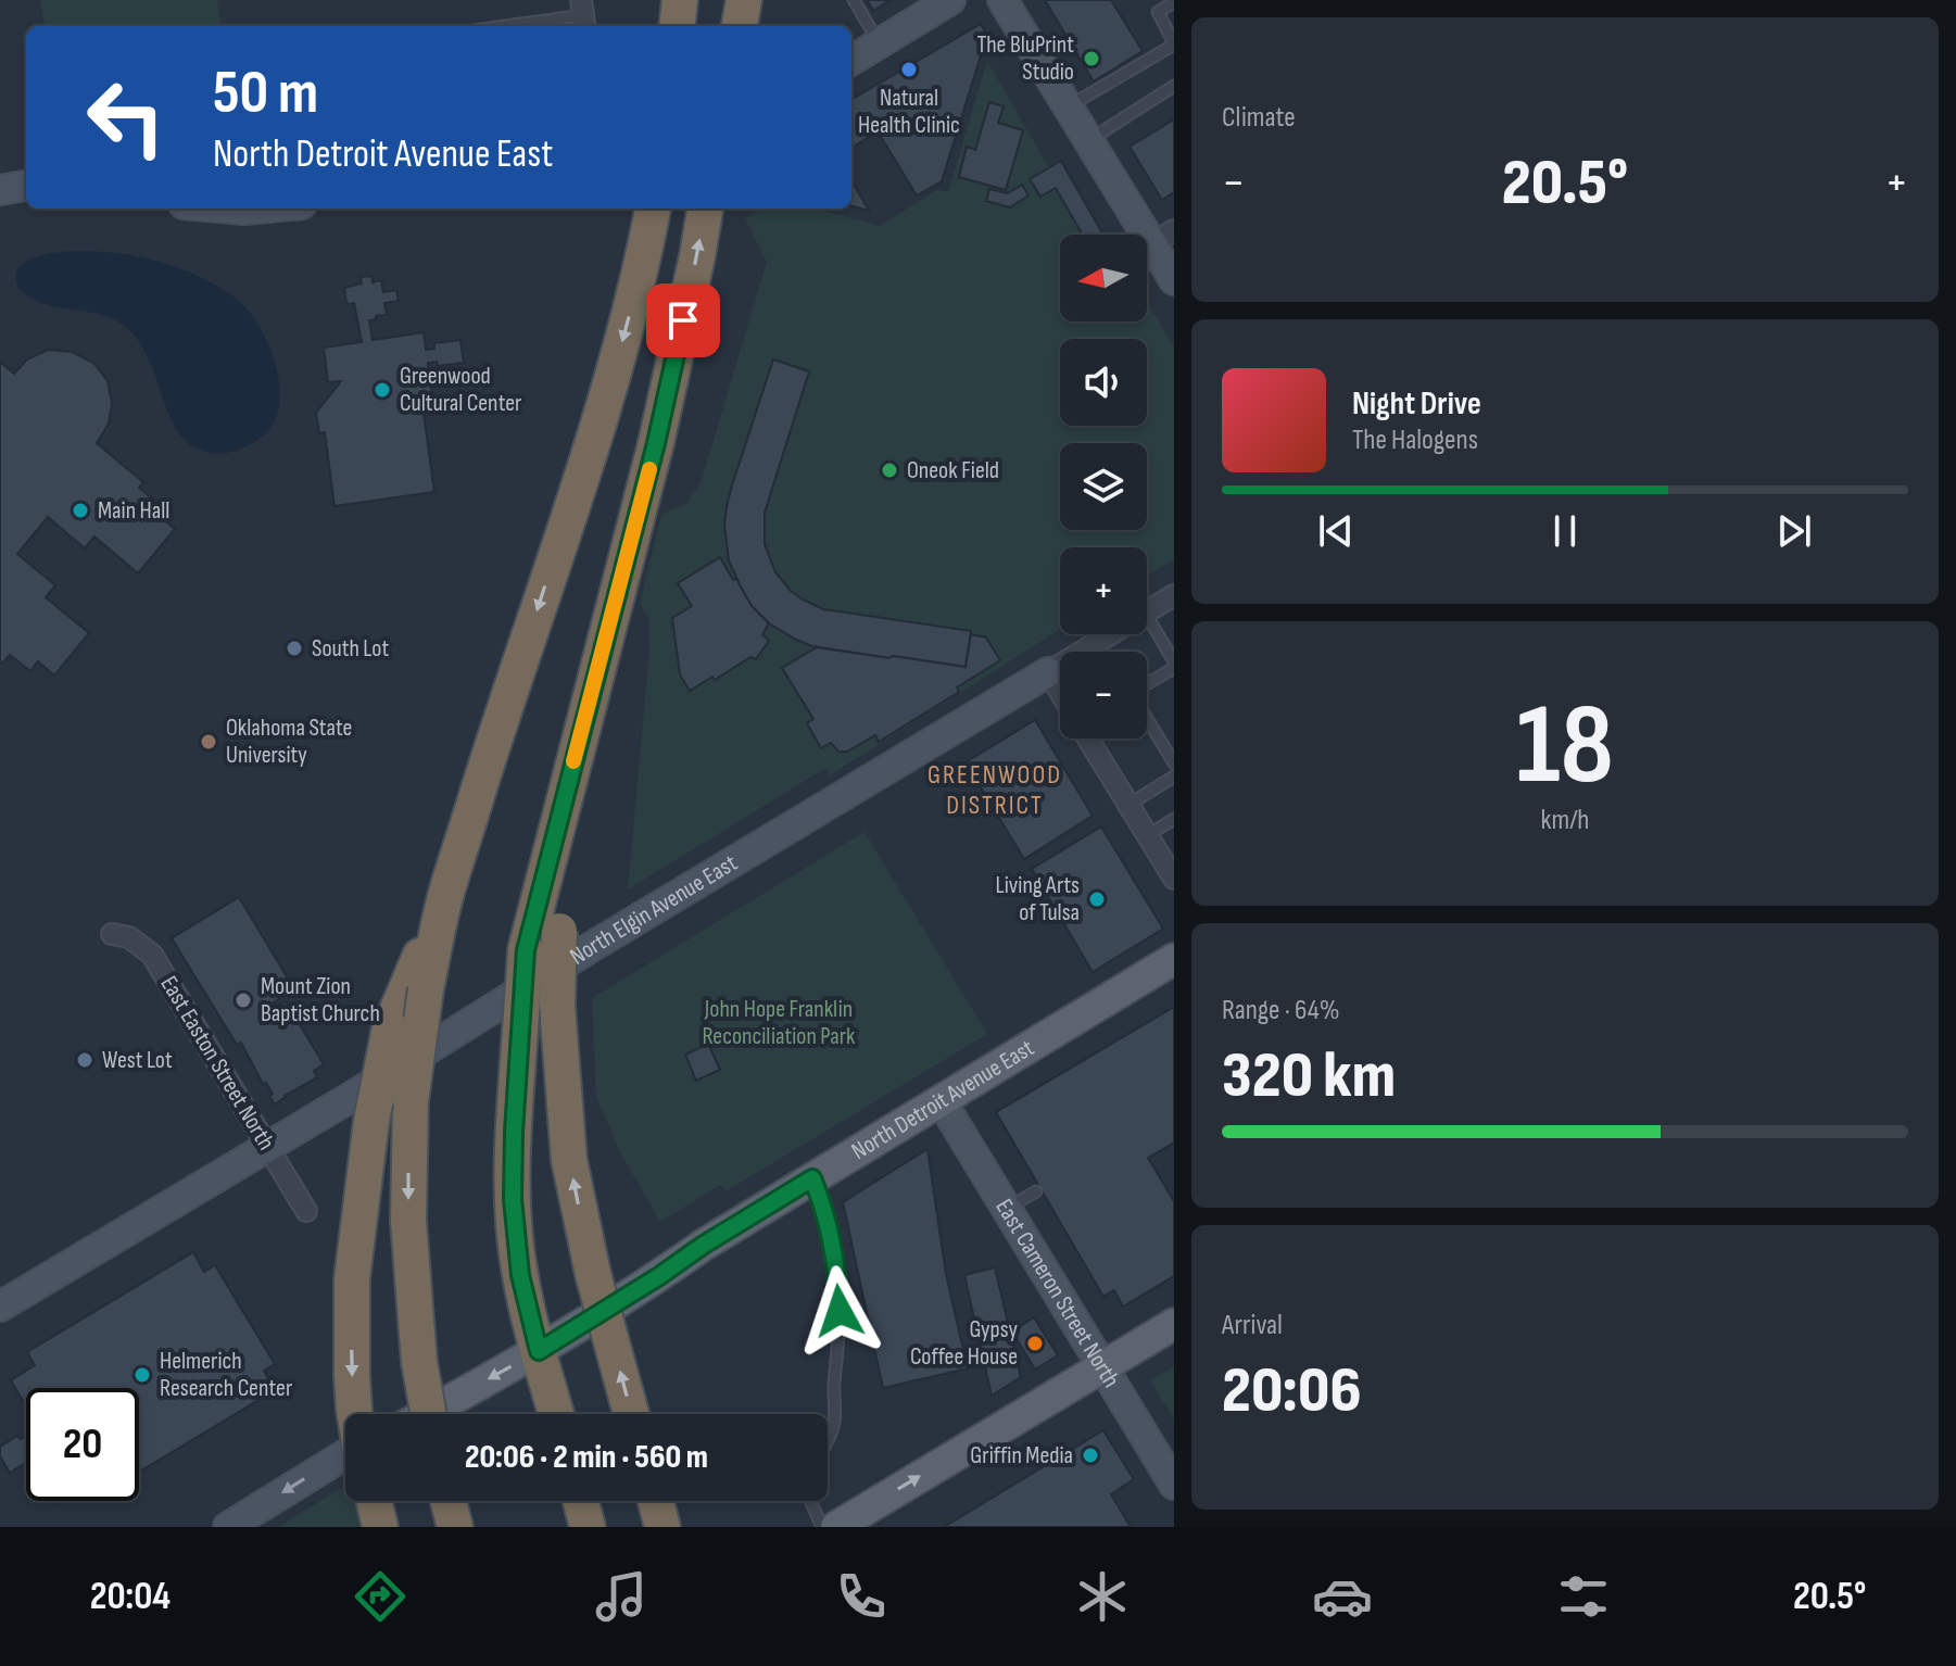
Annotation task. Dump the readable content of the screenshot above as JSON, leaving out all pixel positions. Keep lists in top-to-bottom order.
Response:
{
  "streets": {
    "main road": ["North Detroit Avenue East"],
    "street": ["North Elgin Avenue East", "East Easton Street North", "East Cameron Street North"]
  },
  "crossings": [
    ["North Elgin Avenue East", "East Easton Street North"],
    ["North Detroit Avenue East", "East Cameron Street North"]
  ],
  "districts": ["GREENWOOD DISTRICT"],
  "parks": ["John Hope Franklin Reconciliation Park"],
  "places": [
    "The BluPrint Studio",
    "Natural Health Clinic",
    "Greenwood Cultural Center",
    "Oneok Field",
    "Main Hall",
    "South Lot",
    "Oklahoma State University",
    "Living Arts of Tulsa",
    "Mount Zion Baptist Church",
    "West Lot",
    "Gypsy Coffee House",
    "Helmerich Research Center",
    "Griffin Media"
  ],
  "north": "left",
  "page": {
    "tile": [
      "Climate",
      ["18", "km/h"],
      ["Range · 64%", "320 km"],
      ["Arrival", "20:06"]
    ],
    "turn": ["50 m", "North Detroit Avenue East"],
    "heat": ["−", "20.5°", "+"],
    "map_buttons": ["+", "−"],
    "song": ["Night Drive", "The Halogens"],
    "limit": "20",
    "trip": "20:06 · 2 min · 560 m",
    "tabs": ["20:04", "20.5°"]
  }
}
